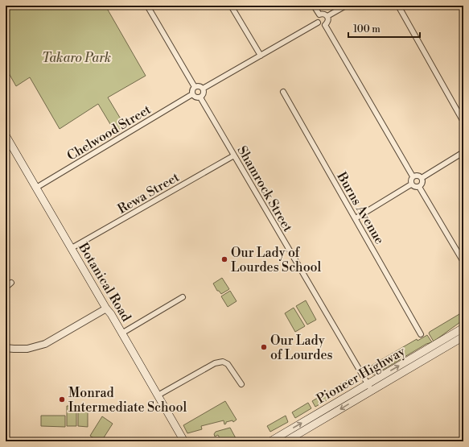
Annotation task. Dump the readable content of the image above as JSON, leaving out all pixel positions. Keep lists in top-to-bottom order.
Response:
{
  "streets": {
    "main road": ["Botanical Road", "Pioneer Highway"],
    "street": [
      "Chelwood Street",
      "Shamrock Street",
      "Rewa Street",
      "Burns Avenue"
    ]
  },
  "crossings": [
    ["Chelwood Street", "Shamrock Street"],
    ["Chelwood Street", "Botanical Road"],
    ["Shamrock Street", "Rewa Street"],
    ["Shamrock Street", "Pioneer Highway"],
    ["Rewa Street", "Botanical Road"]
  ],
  "parks": ["Takaro Park"],
  "places": ["Our Lady of Lourdes School", "Our Lady of Lourdes", "Monrad Intermediate School"],
  "scale_bar": "100 m"
}
